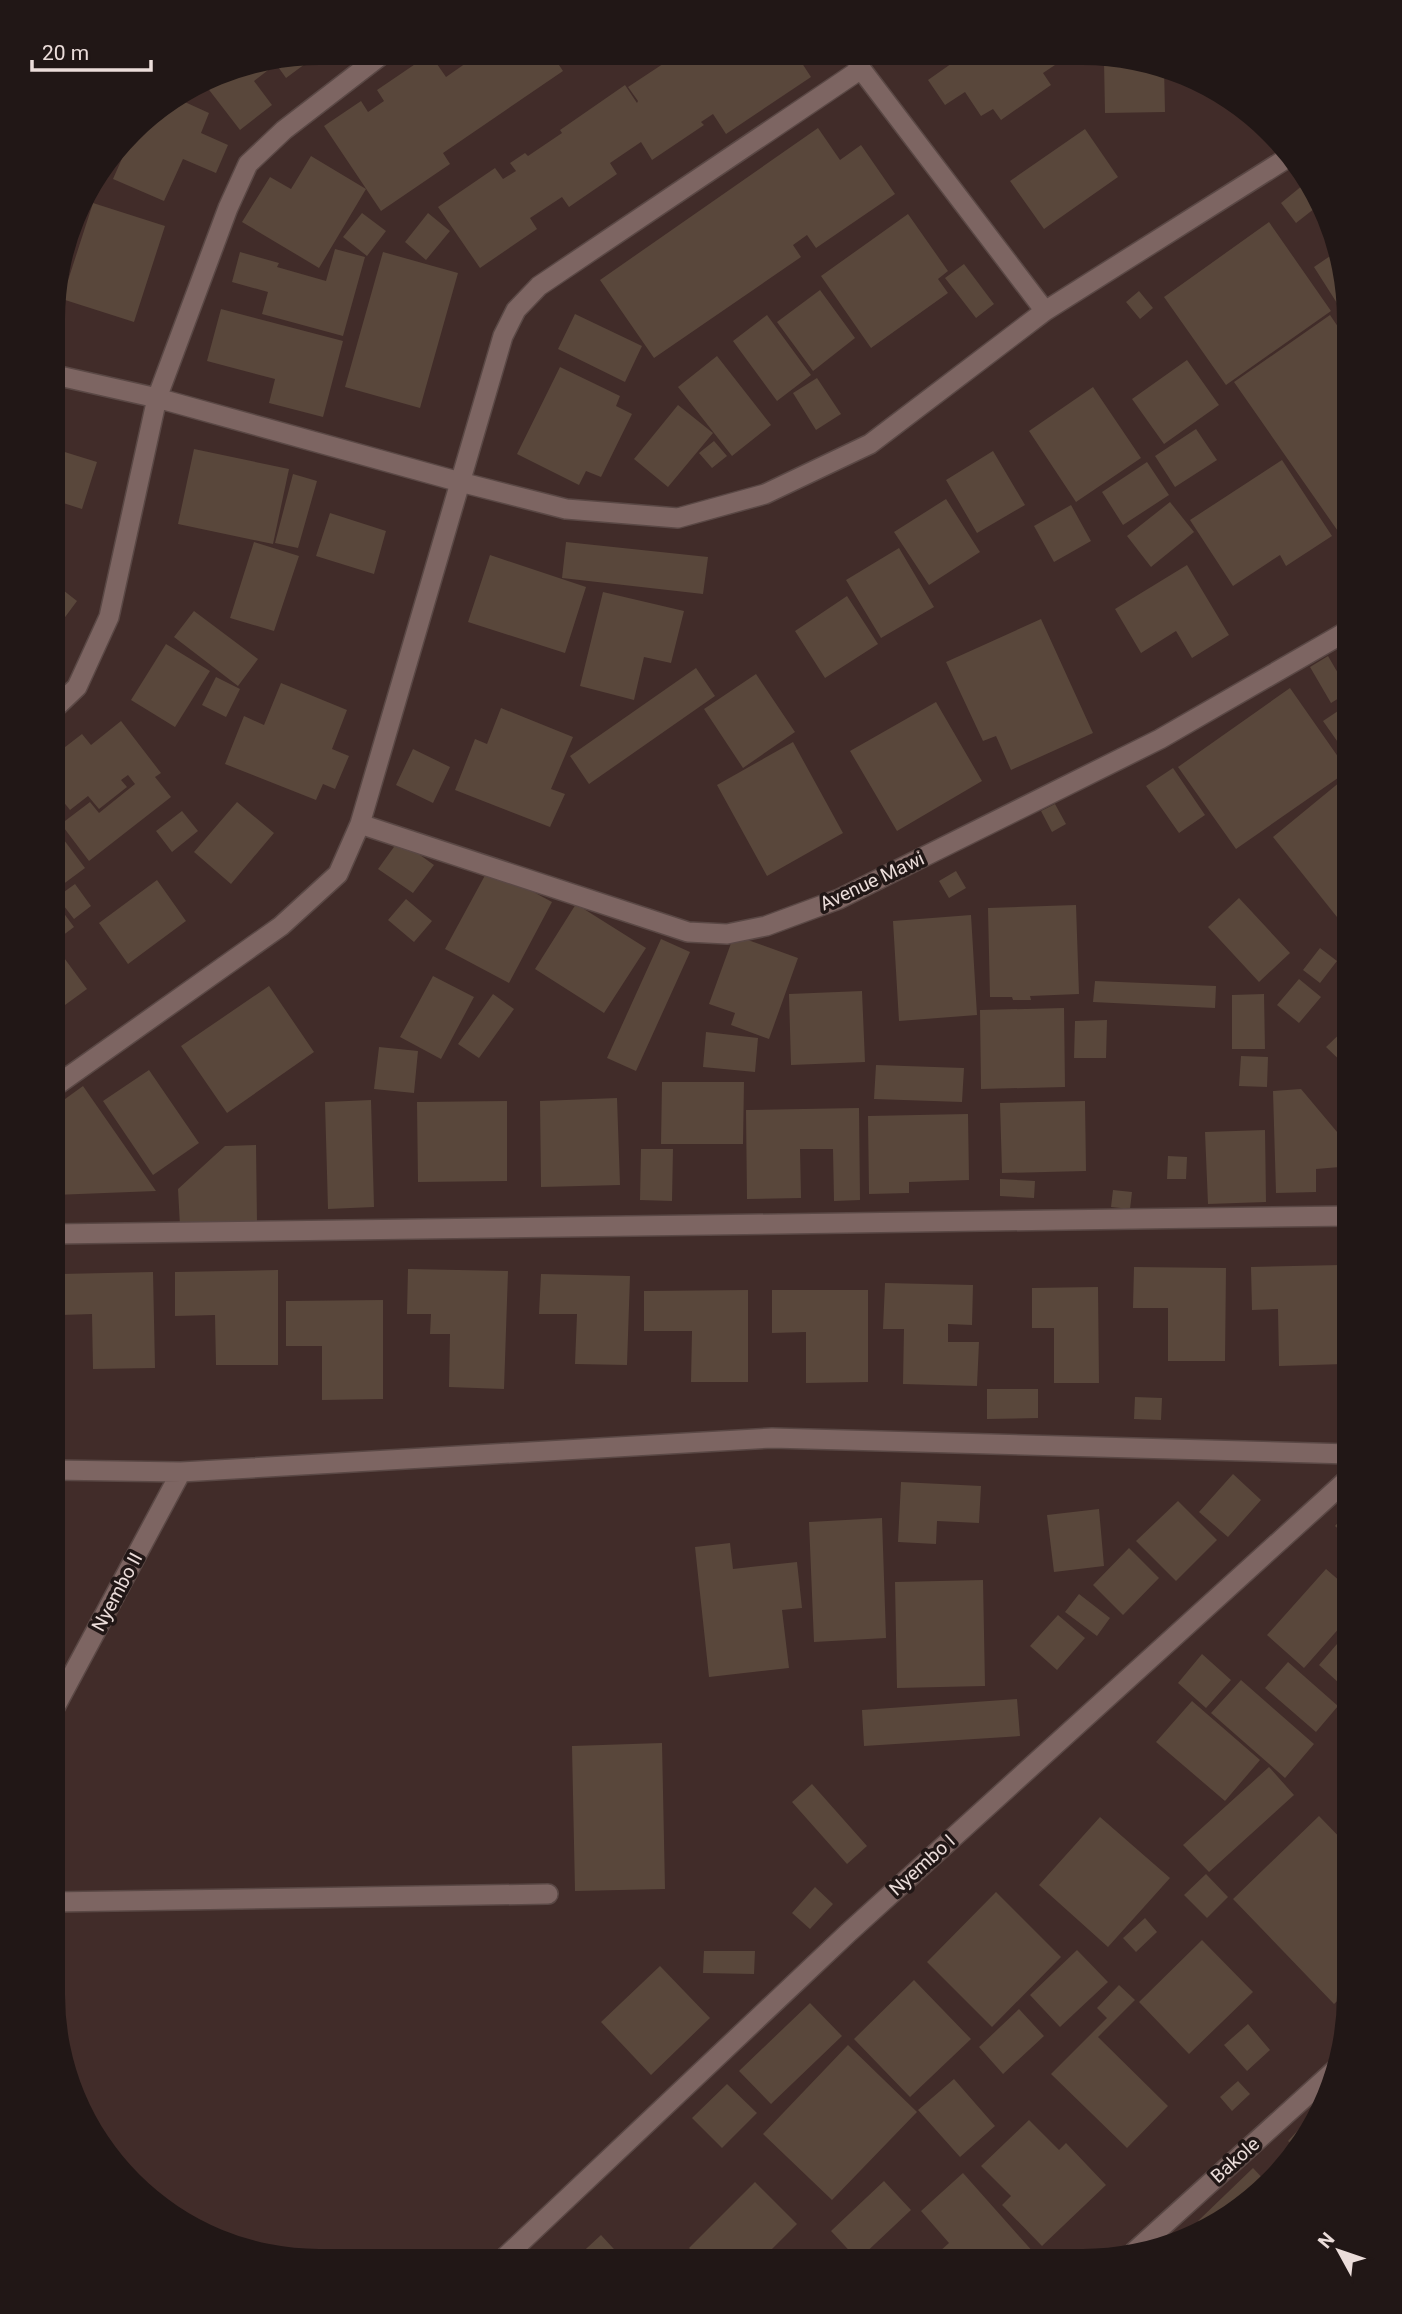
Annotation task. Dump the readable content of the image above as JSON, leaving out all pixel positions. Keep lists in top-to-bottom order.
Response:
{
  "streets": {
    "street": [
      "Avenue Mawi",
      "Nyembo II",
      "Nyembo I",
      "Bakole"
    ]
  },
  "scale_bar": "20 m",
  "north": "top left"
}
